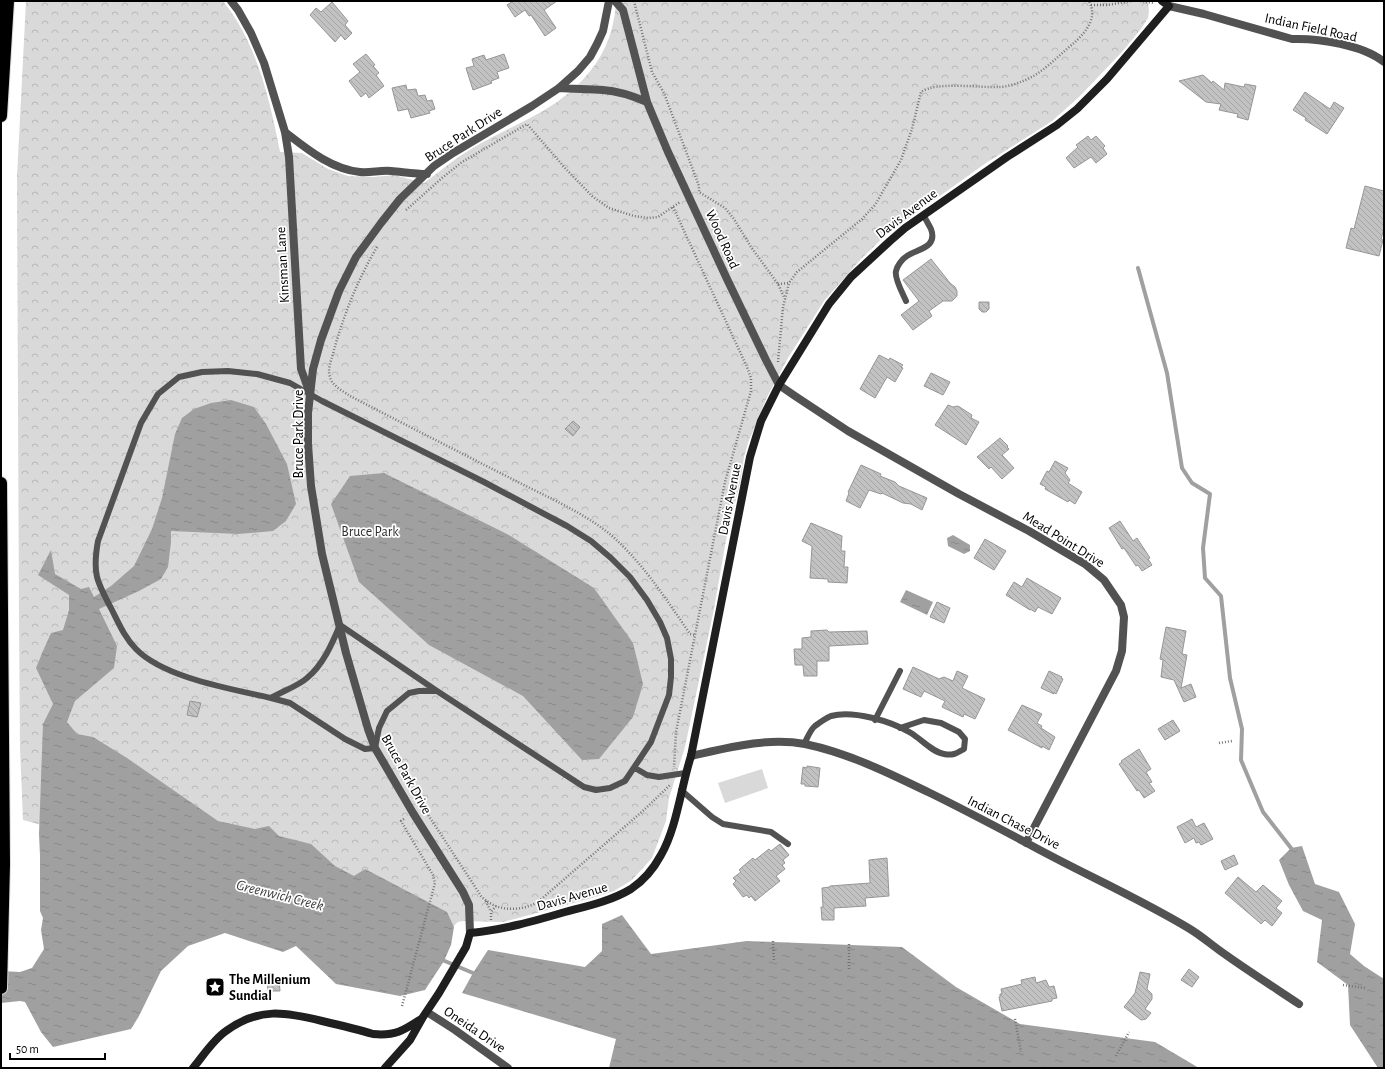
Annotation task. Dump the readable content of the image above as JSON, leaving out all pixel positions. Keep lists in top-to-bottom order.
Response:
{
  "streets": {
    "main road": ["Davis Avenue"],
    "street": [
      "Indian Field Road",
      "Bruce Park Drive",
      "Wood Road",
      "Kinsman Lane",
      "Mead Point Drive",
      "Indian Chase Drive",
      "Oneida Drive"
    ]
  },
  "crossings": [
    ["Indian Field Road", "Davis Avenue"],
    ["Bruce Park Drive", "Davis Avenue"],
    ["Bruce Park Drive", "Kinsman Lane"],
    ["Davis Avenue", "Wood Road"],
    ["Davis Avenue", "Mead Point Drive"],
    ["Davis Avenue", "Indian Chase Drive"],
    ["Wood Road", "Mead Point Drive"],
    ["Mead Point Drive", "Indian Chase Drive"]
  ],
  "water": ["Greenwich Creek"],
  "parks": ["Bruce Park"],
  "places": {
    "place": ["The Millenium Sundial"]
  },
  "scale_bar": "50 m"
}
